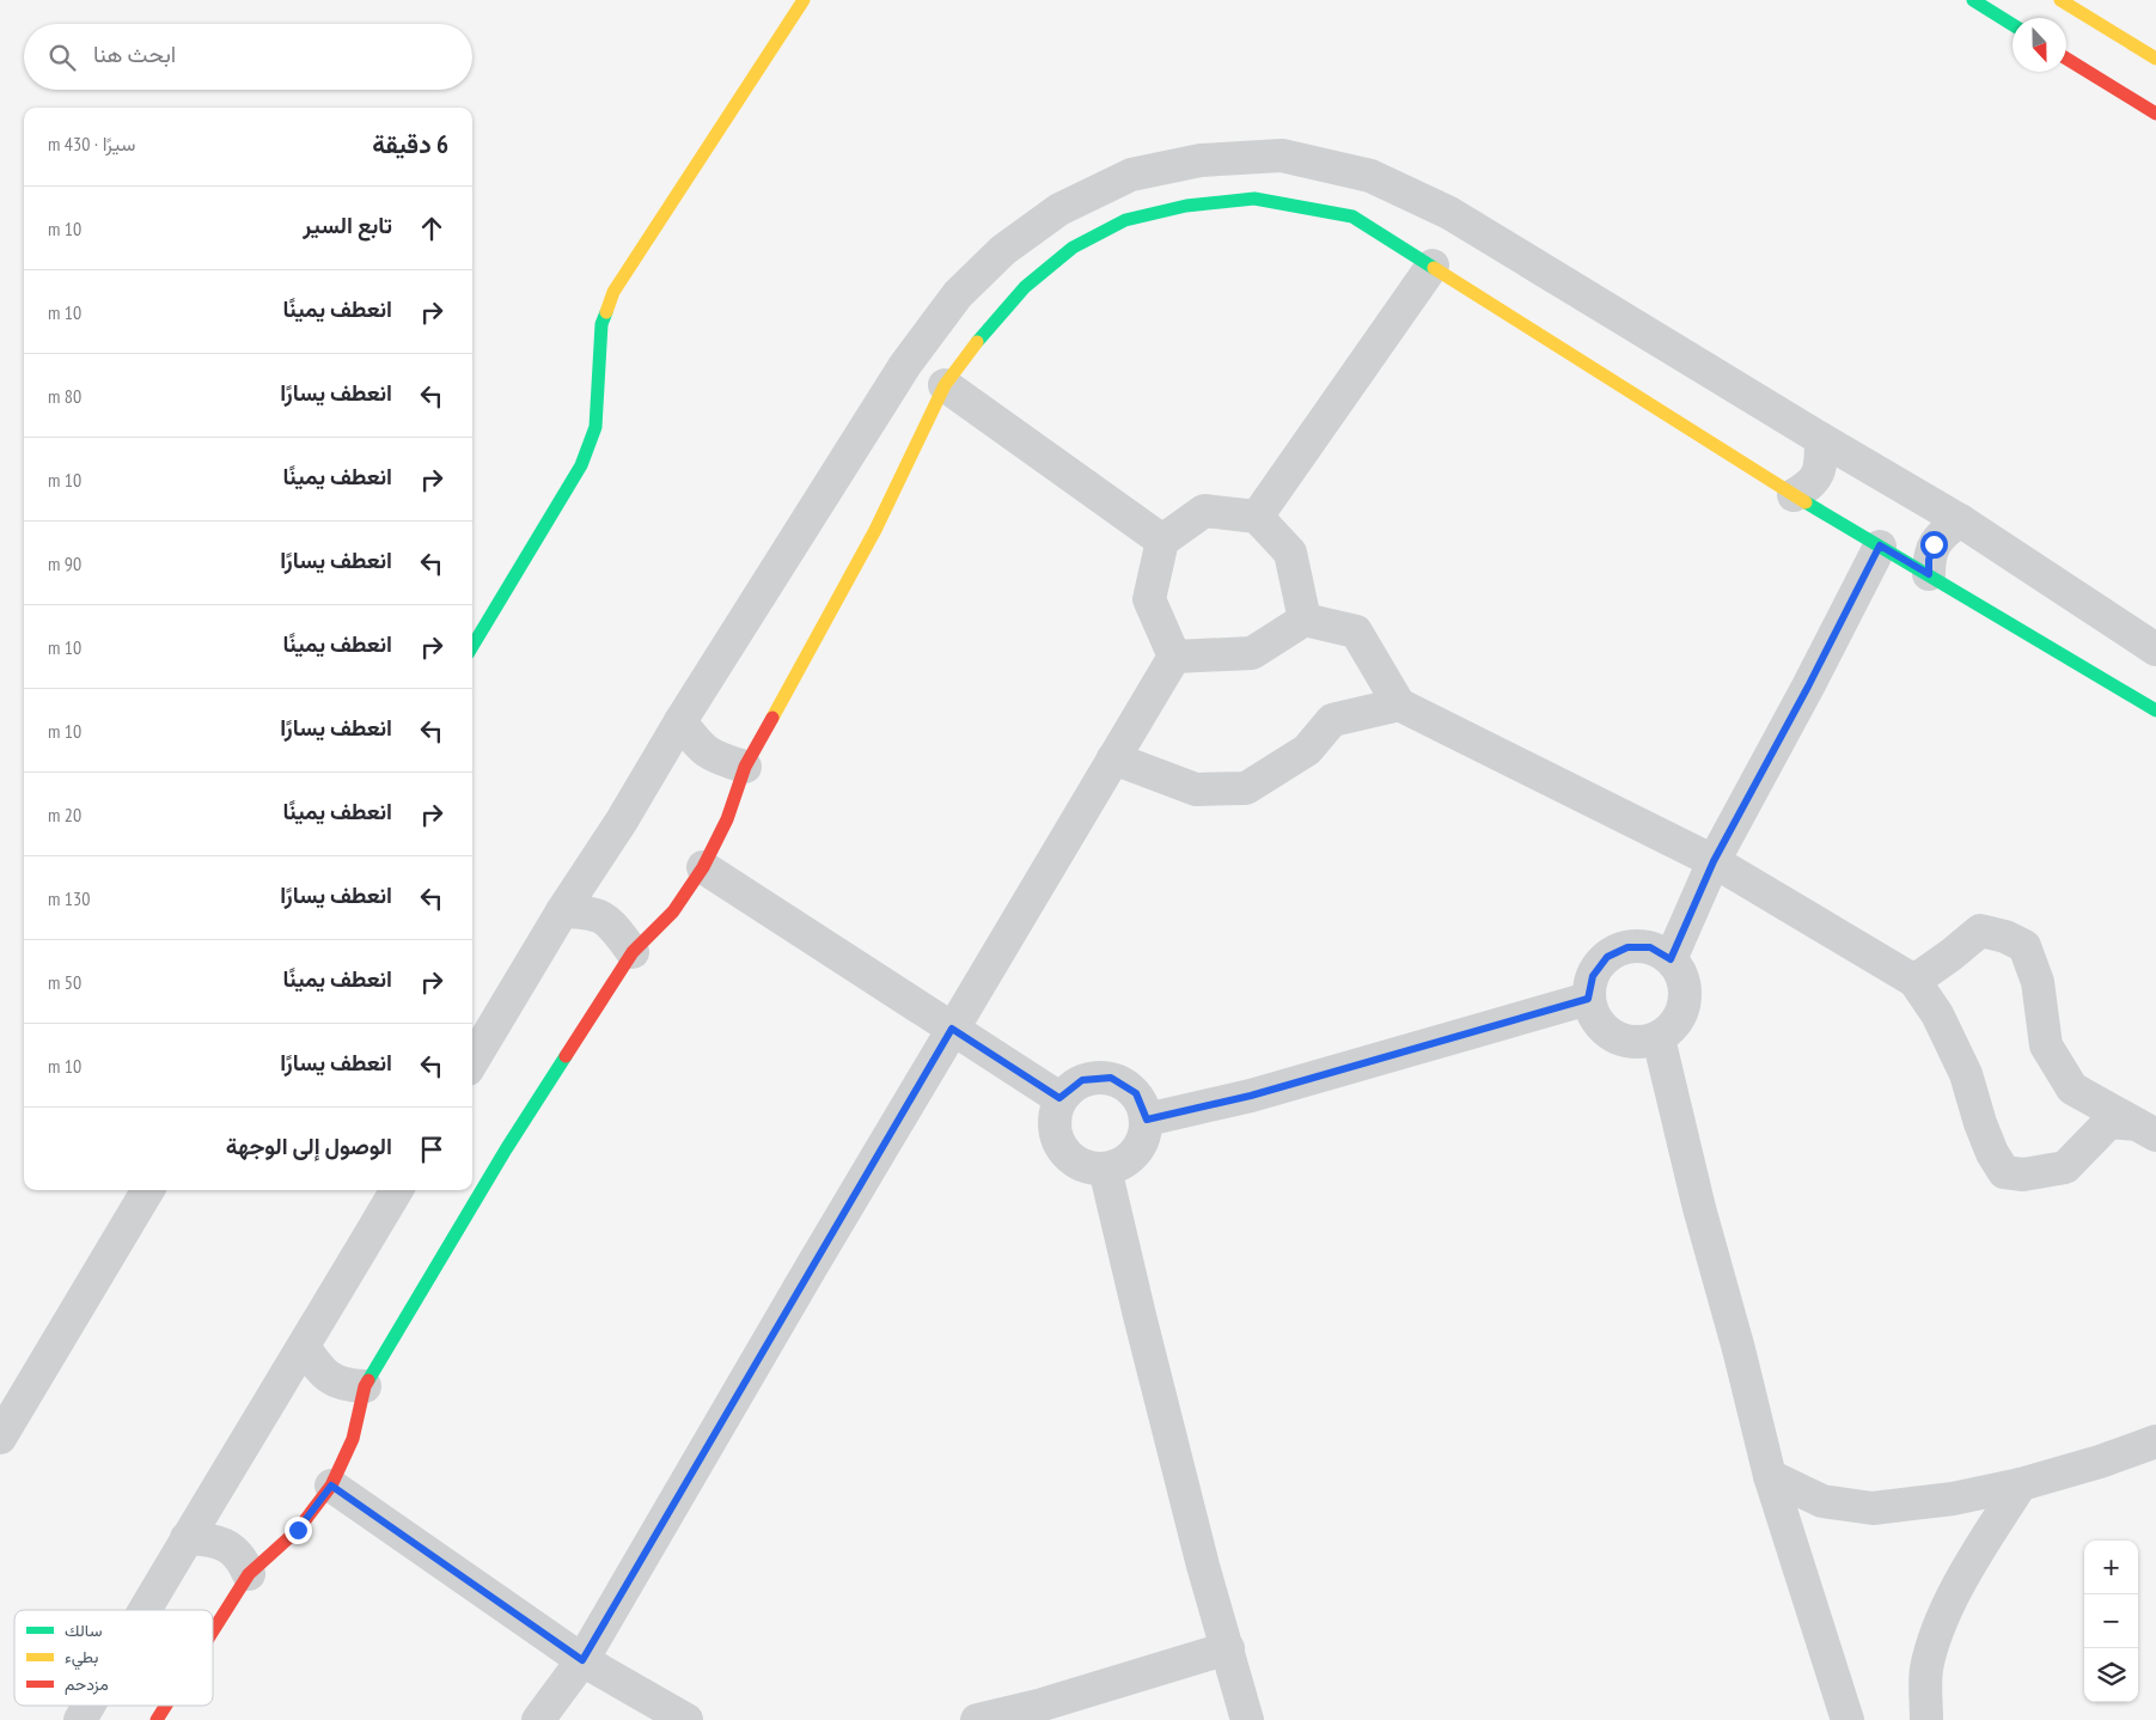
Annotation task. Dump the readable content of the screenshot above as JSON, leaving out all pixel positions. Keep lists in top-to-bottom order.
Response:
{
  "legend": ["سالك", "بطيء", "مزدحم"],
  "north": "bottom",
  "page": {
    "search": "ابحث هنا",
    "heading": ["6 دقيقة", "سيرًا · 430 m"],
    "list": [
      ["تابع السير", "10 m"],
      ["انعطف يمينًا", "10 m"],
      ["انعطف يسارًا", "80 m"],
      ["انعطف يمينًا", "10 m"],
      ["انعطف يسارًا", "90 m"],
      ["انعطف يمينًا", "10 m"],
      ["انعطف يسارًا", "10 m"],
      ["انعطف يمينًا", "20 m"],
      ["انعطف يسارًا", "130 m"],
      ["انعطف يمينًا", "50 m"],
      ["انعطف يسارًا", "10 m"],
      "الوصول إلى الوجهة"
    ],
    "map_buttons": ["+", "−"]
  }
}
